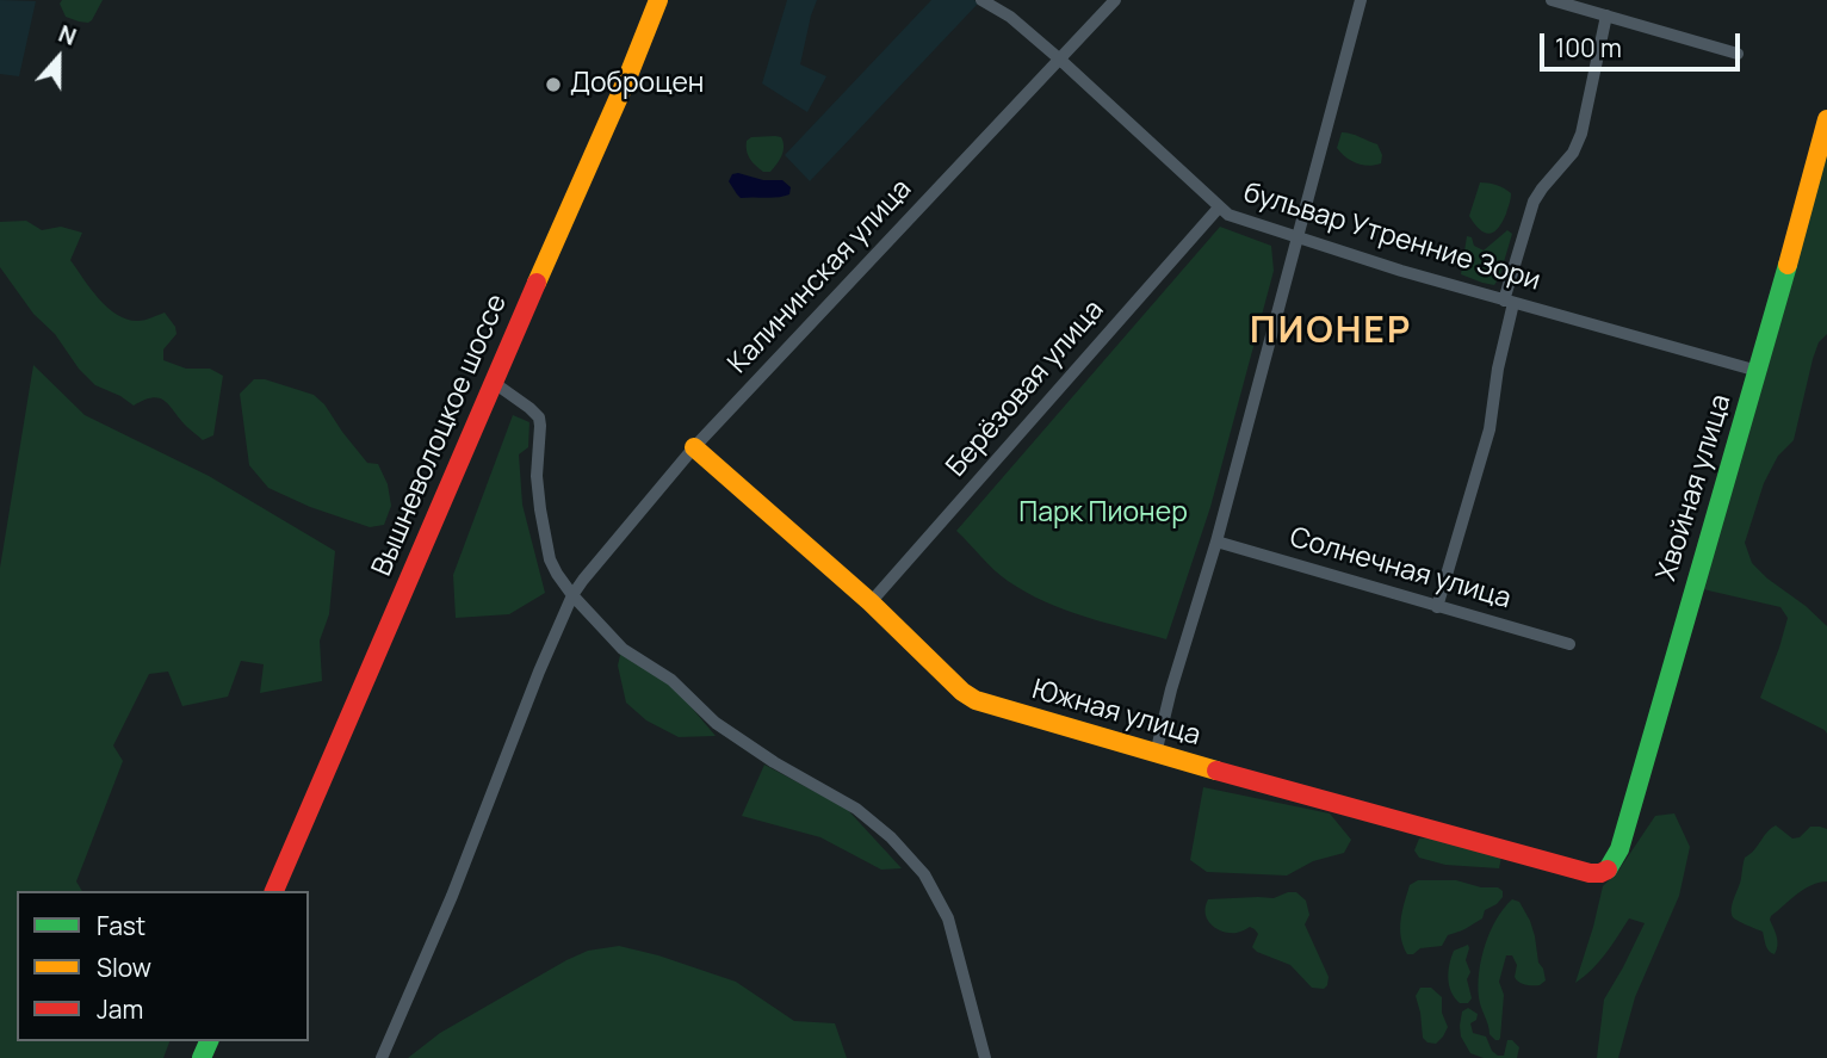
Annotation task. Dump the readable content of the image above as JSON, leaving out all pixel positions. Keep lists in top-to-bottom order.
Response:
{
  "streets": {
    "street": [
      "бульвар Утренние Зори",
      "Калининская улица",
      "Берёзовая улица",
      "Вышневолоцкое шоссе",
      "Хвойная улица",
      "Солнечная улица",
      "Южная улица"
    ]
  },
  "crossings": [
    ["бульвар Утренние Зори", "Калининская улица"],
    ["бульвар Утренние Зори", "Берёзовая улица"],
    ["бульвар Утренние Зори", "Хвойная улица"],
    ["Калининская улица", "Южная улица"],
    ["Берёзовая улица", "Южная улица"],
    ["Хвойная улица", "Южная улица"]
  ],
  "districts": ["ПИОНЕР"],
  "parks": ["Парк Пионер"],
  "places": ["Доброцен"],
  "legend": ["Fast", "Slow", "Jam"],
  "scale_bar": "100 m",
  "north": "top"
}
